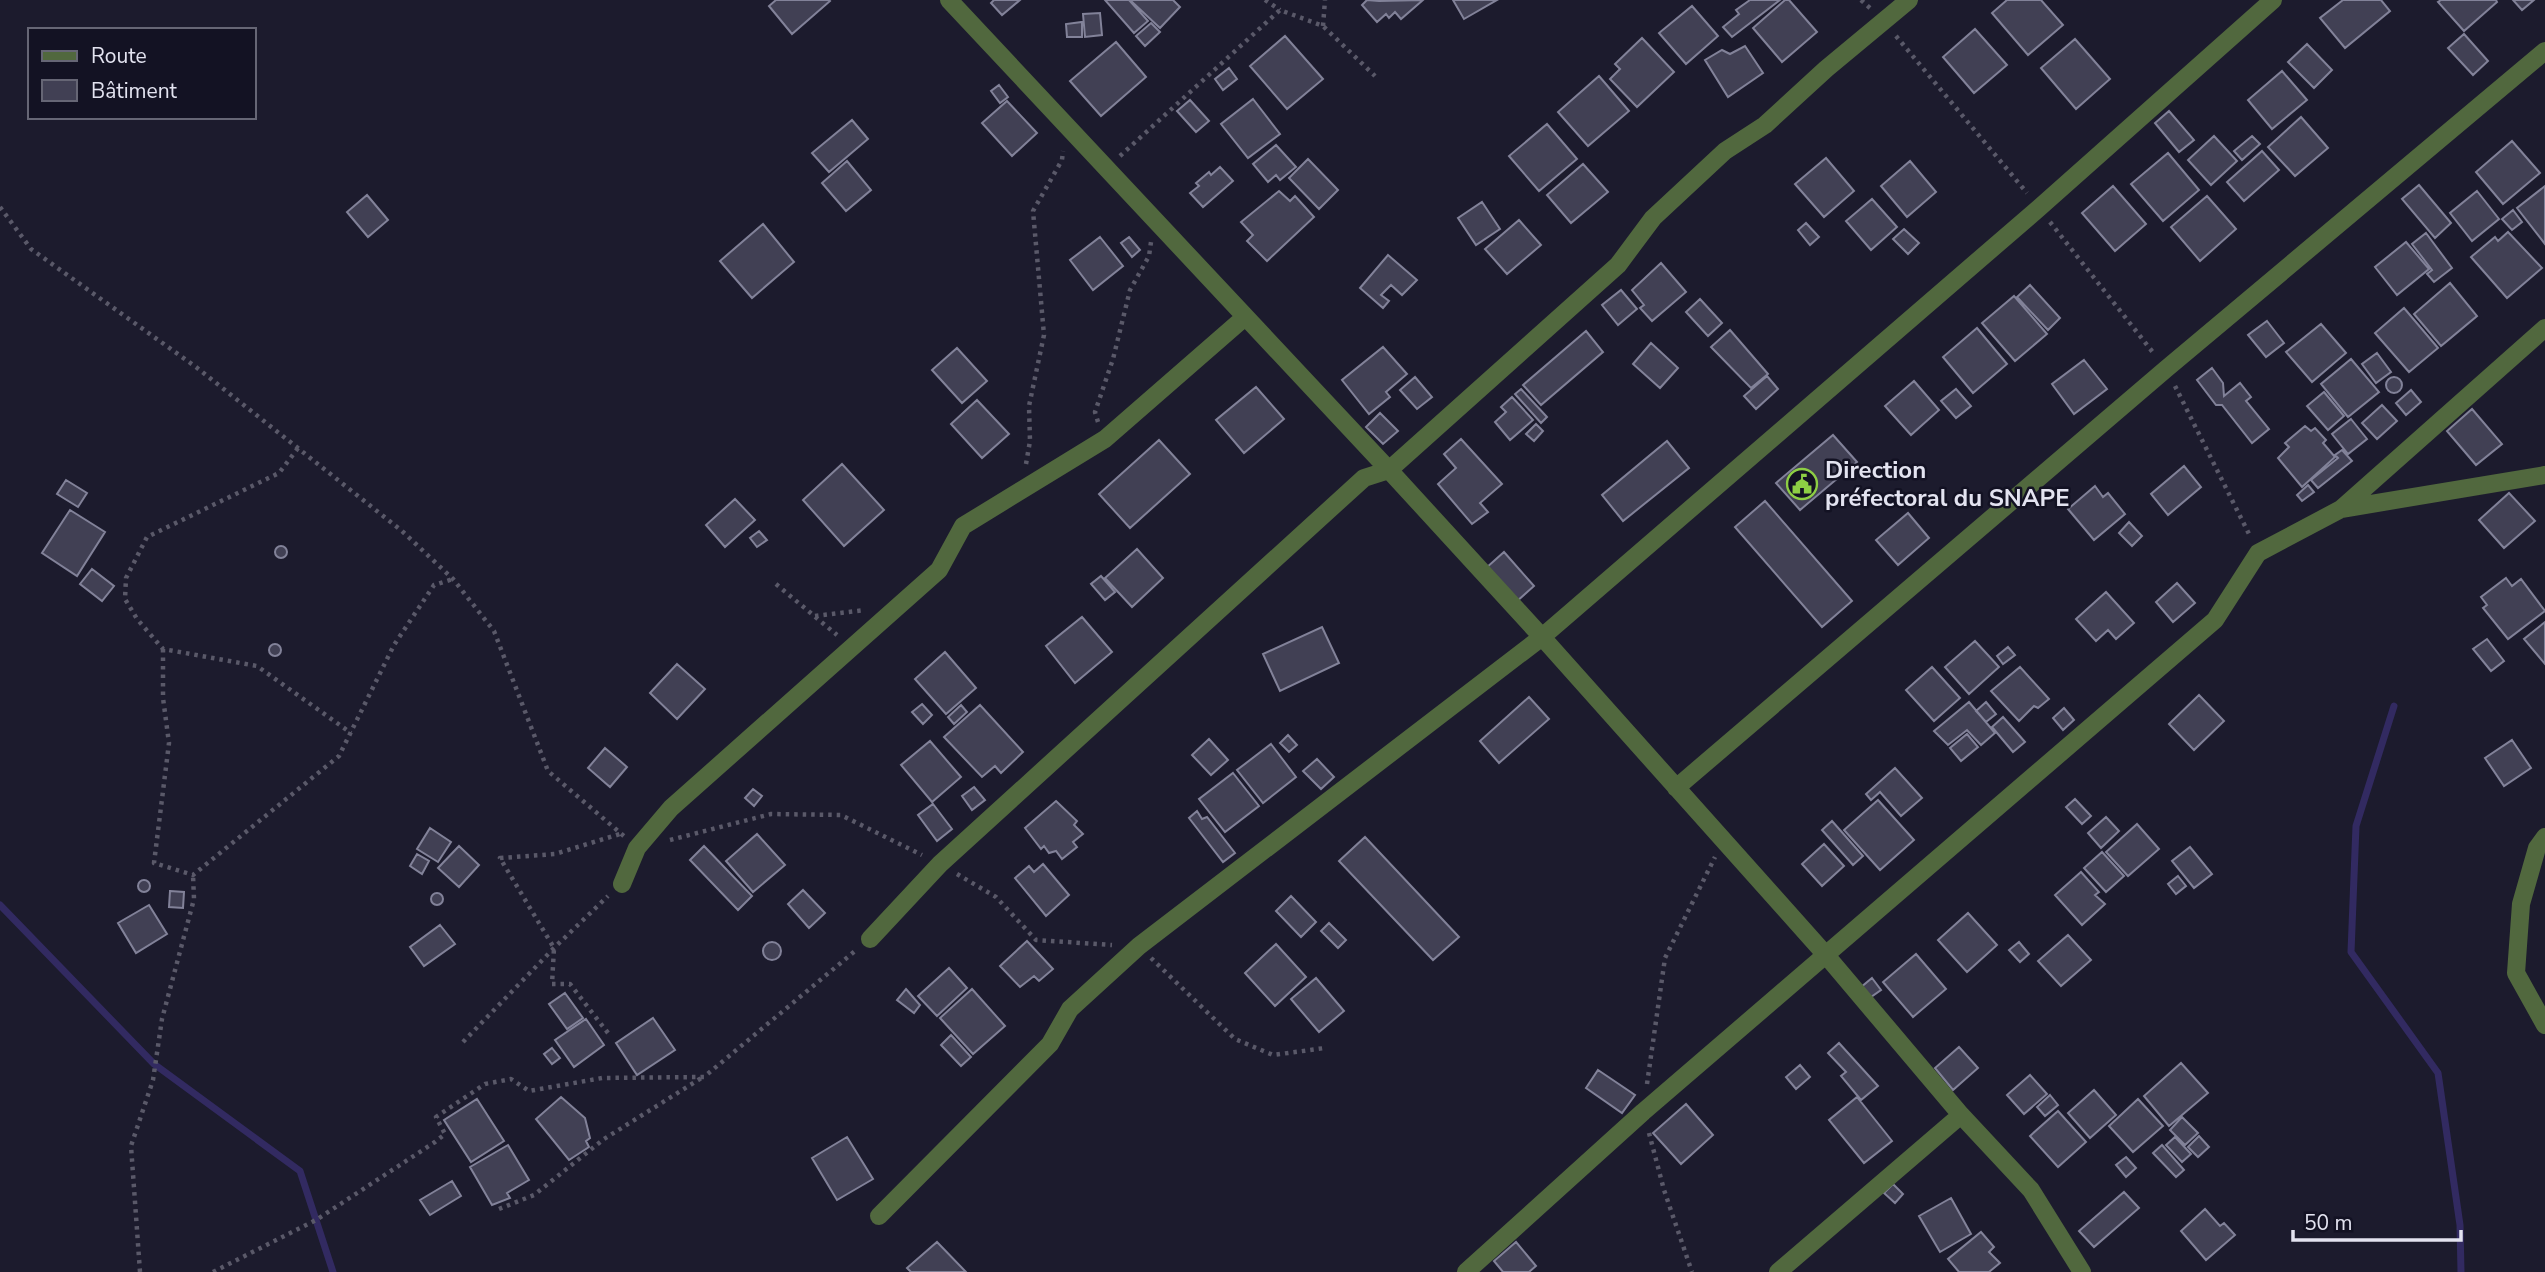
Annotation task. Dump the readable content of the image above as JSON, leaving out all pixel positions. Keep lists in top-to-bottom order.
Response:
{
  "places": {
    "public building": ["Direction préfectoral du SNAPE"]
  },
  "legend": ["Route", "Bâtiment"],
  "scale_bar": "50 m"
}
